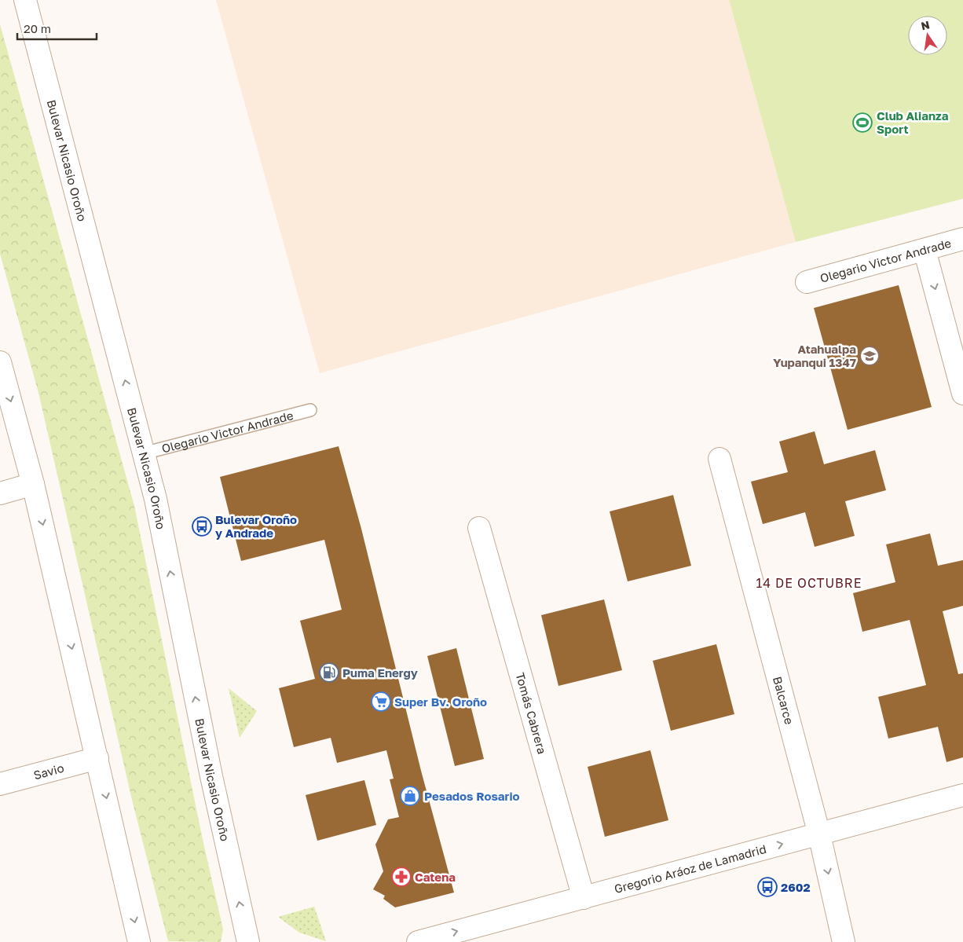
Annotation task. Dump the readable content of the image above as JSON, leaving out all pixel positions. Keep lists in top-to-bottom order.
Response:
{
  "streets": {
    "street": [
      "Bulevar Nicasio Oroño",
      "Olegario Victor Andrade",
      "Balcarce",
      "Tomás Cabrera",
      "Savio",
      "Gregorio Aráoz de Lamadrid"
    ]
  },
  "crossings": [
    ["Bulevar Nicasio Oroño", "Olegario Victor Andrade"],
    ["Balcarce", "Gregorio Aráoz de Lamadrid"],
    ["Tomás Cabrera", "Gregorio Aráoz de Lamadrid"]
  ],
  "one_way": ["Gregorio Aráoz de Lamadrid"],
  "districts": ["14 DE OCTUBRE"],
  "places": {
    "sports": ["Club Alianza Sport"],
    "school or university": ["Atahualpa Yupanqui 1347"],
    "bus stop": ["Bulevar Oroño y Andrade", "2602"],
    "fuel station": ["Puma Energy"],
    "supermarket": ["Super Bv. Oroño"],
    "shop": ["Pesados Rosario"],
    "pharmacy": ["Catena"]
  },
  "scale_bar": "20 m",
  "north": "top"
}
